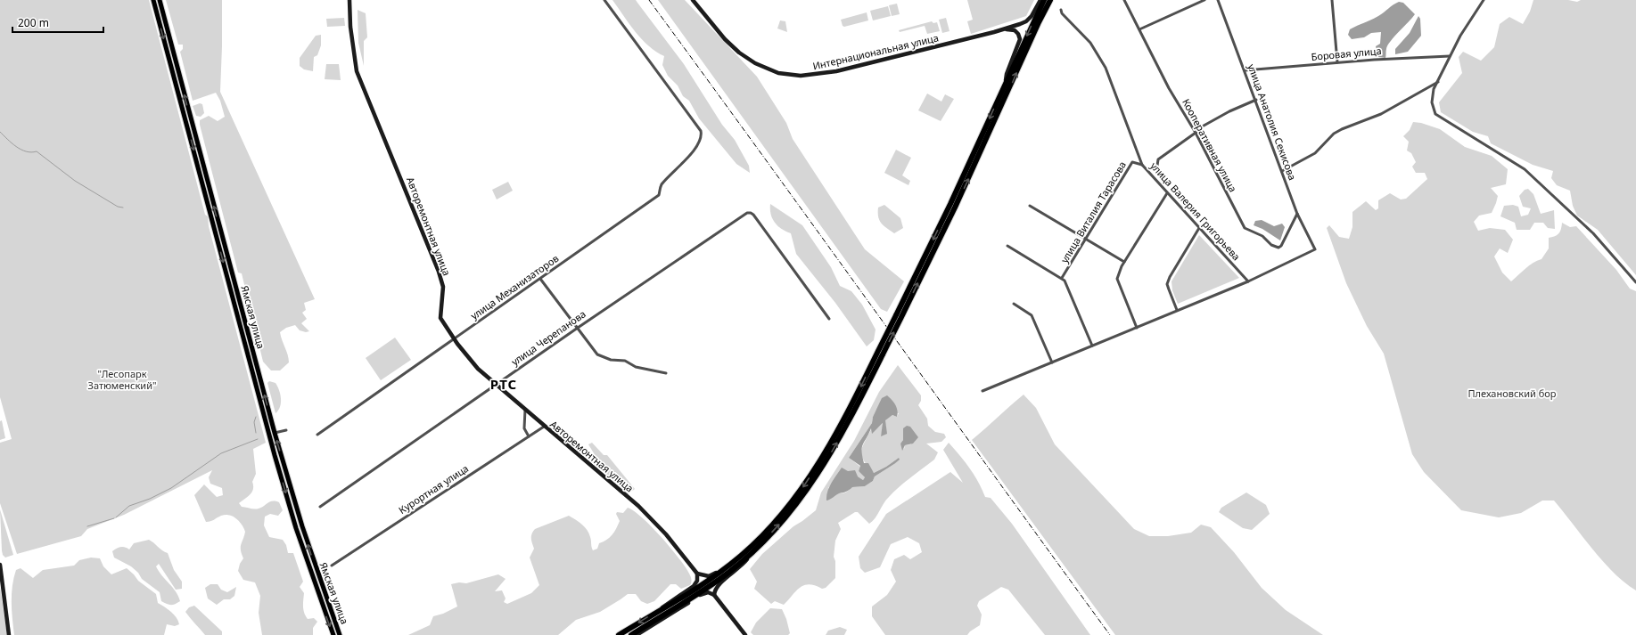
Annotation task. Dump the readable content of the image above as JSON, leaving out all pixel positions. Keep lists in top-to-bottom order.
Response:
{
  "streets": {
    "main road": ["Ямская улица"],
    "street": [
      "Интернациональная улица",
      "Боровая улица",
      "улица Анатолия Секисова",
      "Кооперативная улица",
      "улица Валерия Григорьева",
      "улица Виталия Тарасова",
      "Авторемонтная улица",
      "улица Механизаторов",
      "улица Черепанова",
      "Курортная улица"
    ]
  },
  "crossings": [
    ["Боровая улица", "улица Анатолия Секисова"],
    ["улица Анатолия Секисова", "Кооперативная улица"],
    ["улица Анатолия Секисова", "улица Валерия Григорьева"],
    ["улица Валерия Григорьева", "улица Виталия Тарасова"],
    ["Авторемонтная улица", "улица Механизаторов"],
    ["Авторемонтная улица", "улица Черепанова"],
    ["Авторемонтная улица", "Курортная улица"]
  ],
  "districts": ["РТС"],
  "parks": ["\"Лесопарк Затюменский\"", "Плехановский бор"],
  "scale_bar": "200 m"
}
